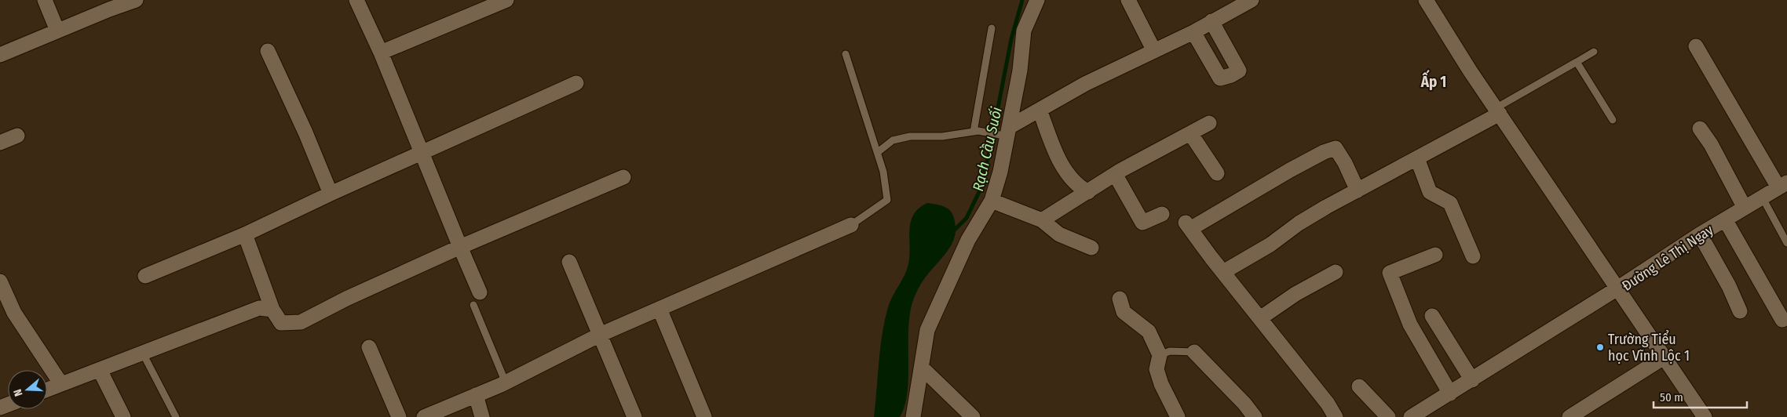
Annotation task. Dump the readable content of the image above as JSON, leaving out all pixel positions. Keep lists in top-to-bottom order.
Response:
{
  "streets": {
    "street": ["Đường Lê Thị Ngay"]
  },
  "districts": ["Ấp 1"],
  "water": ["Rạch Cầu Suối"],
  "places": ["Trường Tiểu học Vĩnh Lộc 1"],
  "scale_bar": "50 m",
  "north": "left"
}
